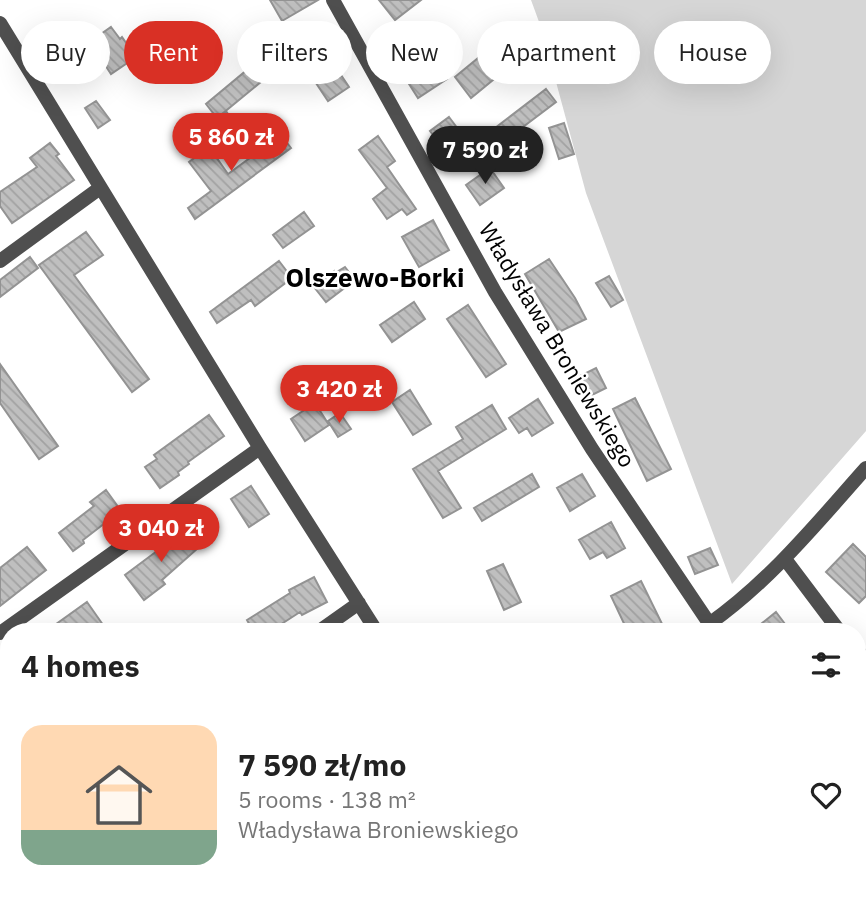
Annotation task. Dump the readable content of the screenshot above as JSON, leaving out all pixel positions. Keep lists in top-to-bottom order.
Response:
{
  "streets": {
    "street": ["Władysława Broniewskiego"]
  },
  "districts": ["Olszewo-Borki"],
  "page": {
    "chip": [
      "Buy",
      "Rent",
      "Filters",
      "New",
      "Apartment",
      "House"
    ],
    "price": [
      "5 860 zł",
      "7 590 zł",
      "3 420 zł",
      "3 040 zł"
    ],
    "heading": "4 homes",
    "list": [
      {
        "name": "7 590 zł/mo",
        "note": "5 rooms · 138 m² · Władysława Broniewskiego"
      }
    ]
  }
}
